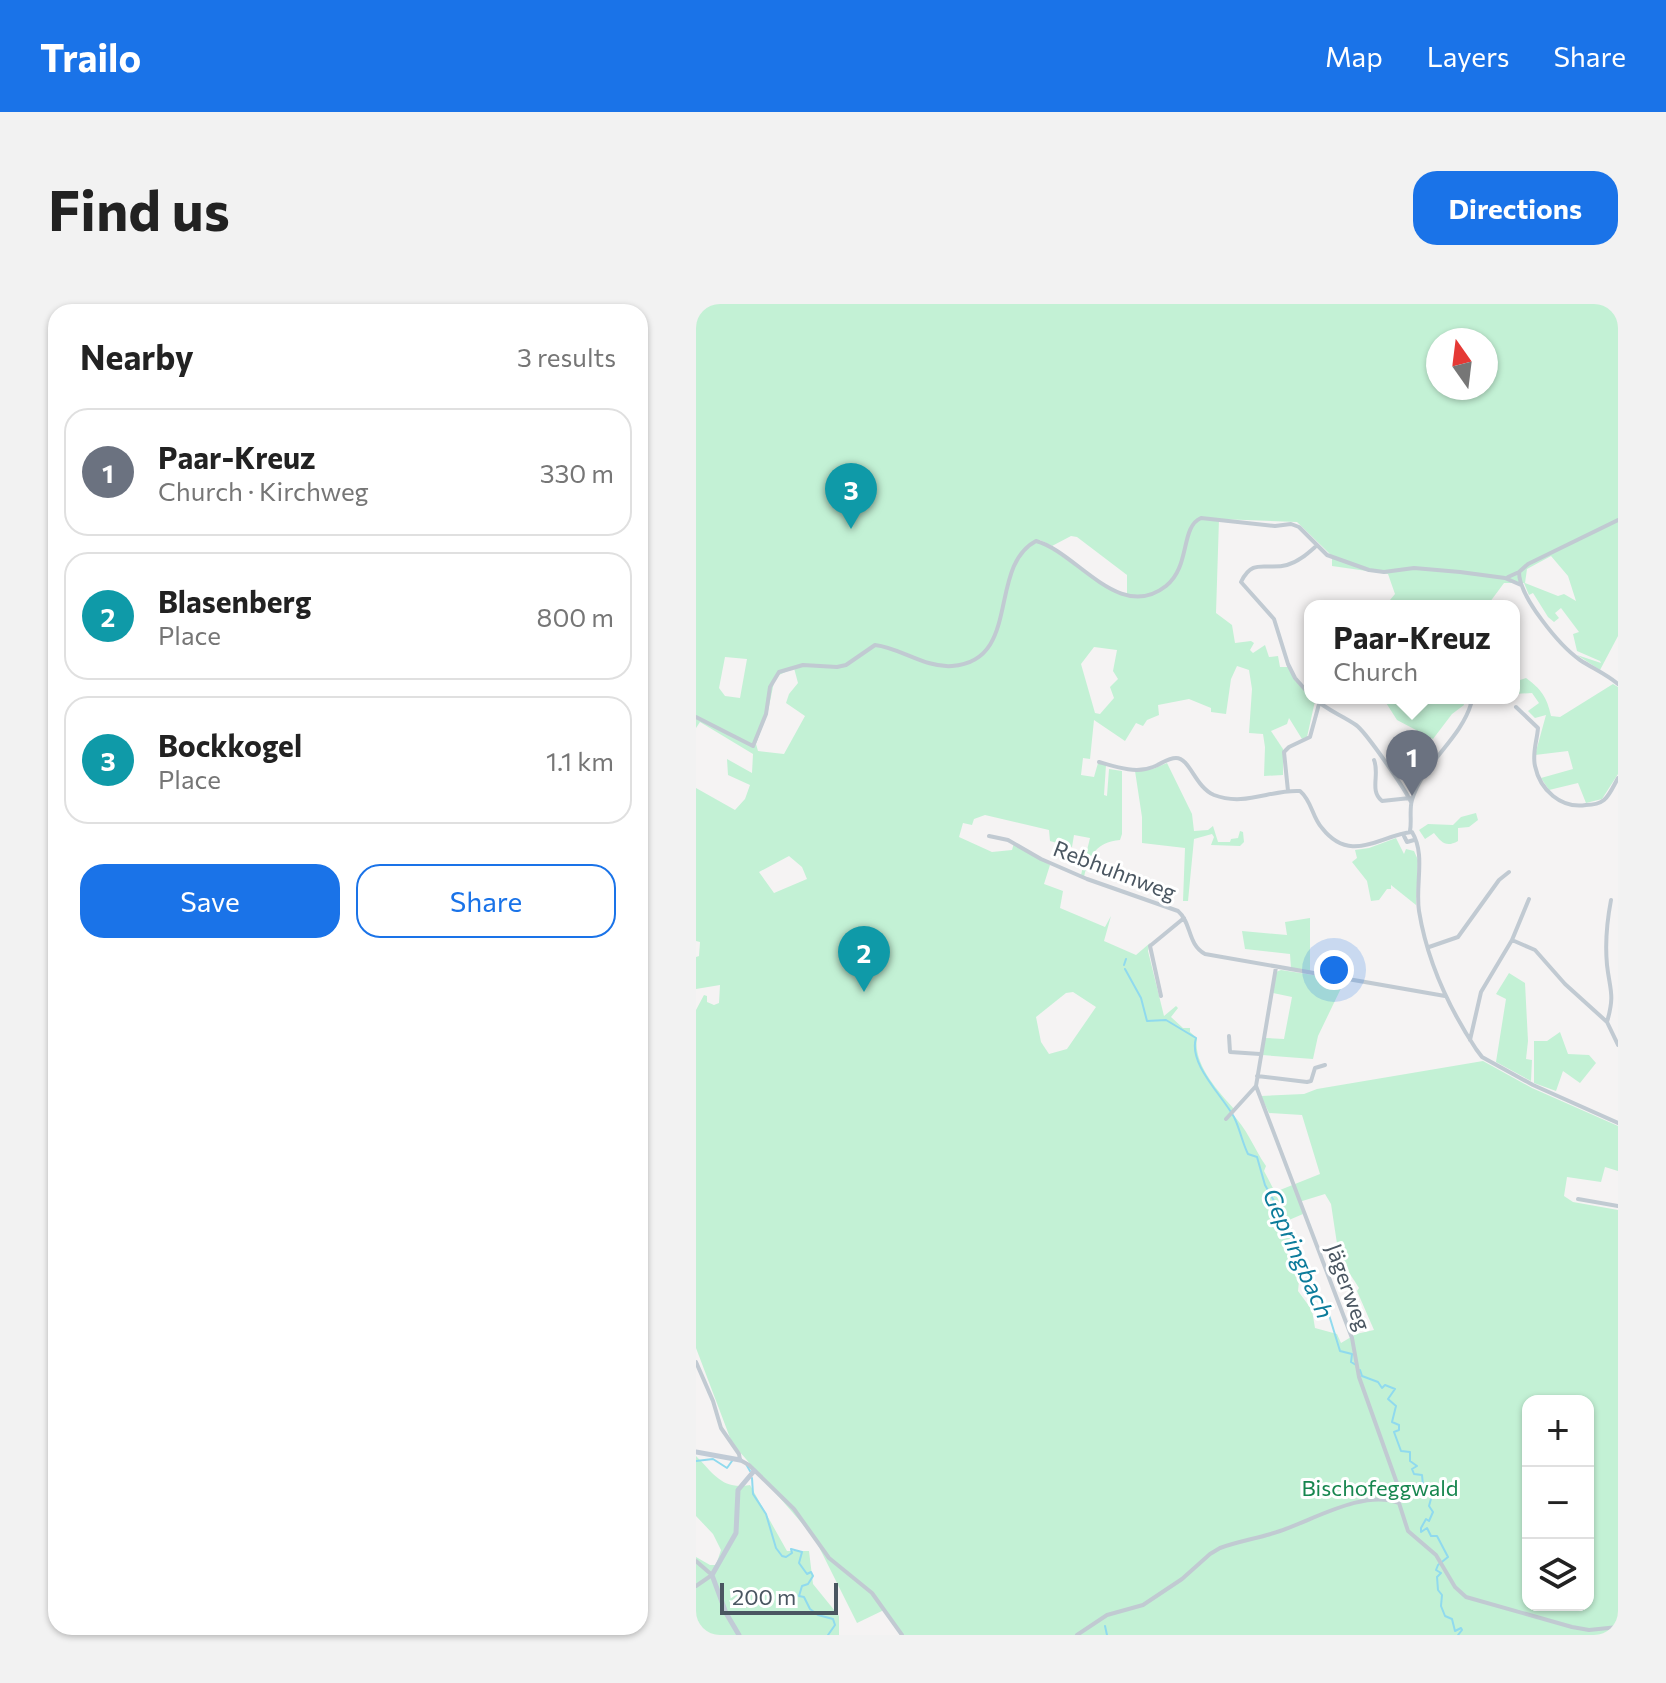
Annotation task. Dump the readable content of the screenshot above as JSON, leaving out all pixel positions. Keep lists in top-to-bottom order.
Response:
{
  "streets": {
    "street": ["Rebhuhnweg", "Jägerweg"]
  },
  "crossings": [
    ["Rebhuhnweg", "Jägerweg"]
  ],
  "water": ["Gepringbach"],
  "parks": ["Bischofeggwald"],
  "scale_bar": "200 m",
  "north": "top",
  "page": {
    "header": "Trailo",
    "nav": ["Map", "Layers", "Share"],
    "buttons": [
      "Directions",
      ["Save", "Share"]
    ],
    "title": "Find us",
    "heading": ["Nearby", "3 results"],
    "list": [
      {
        "mark": "1",
        "name": "Paar-Kreuz",
        "note": "Church · Kirchweg",
        "value": "330 m"
      },
      {
        "mark": "2",
        "name": "Blasenberg",
        "note": "Place",
        "value": "800 m"
      },
      {
        "mark": "3",
        "name": "Bockkogel",
        "note": "Place",
        "value": "1.1 km"
      }
    ],
    "pins": ["3", "1", "2"],
    "popup": ["Paar-Kreuz", "Church"],
    "map_buttons": ["+", "−"],
    "scale": "200 m"
  }
}
